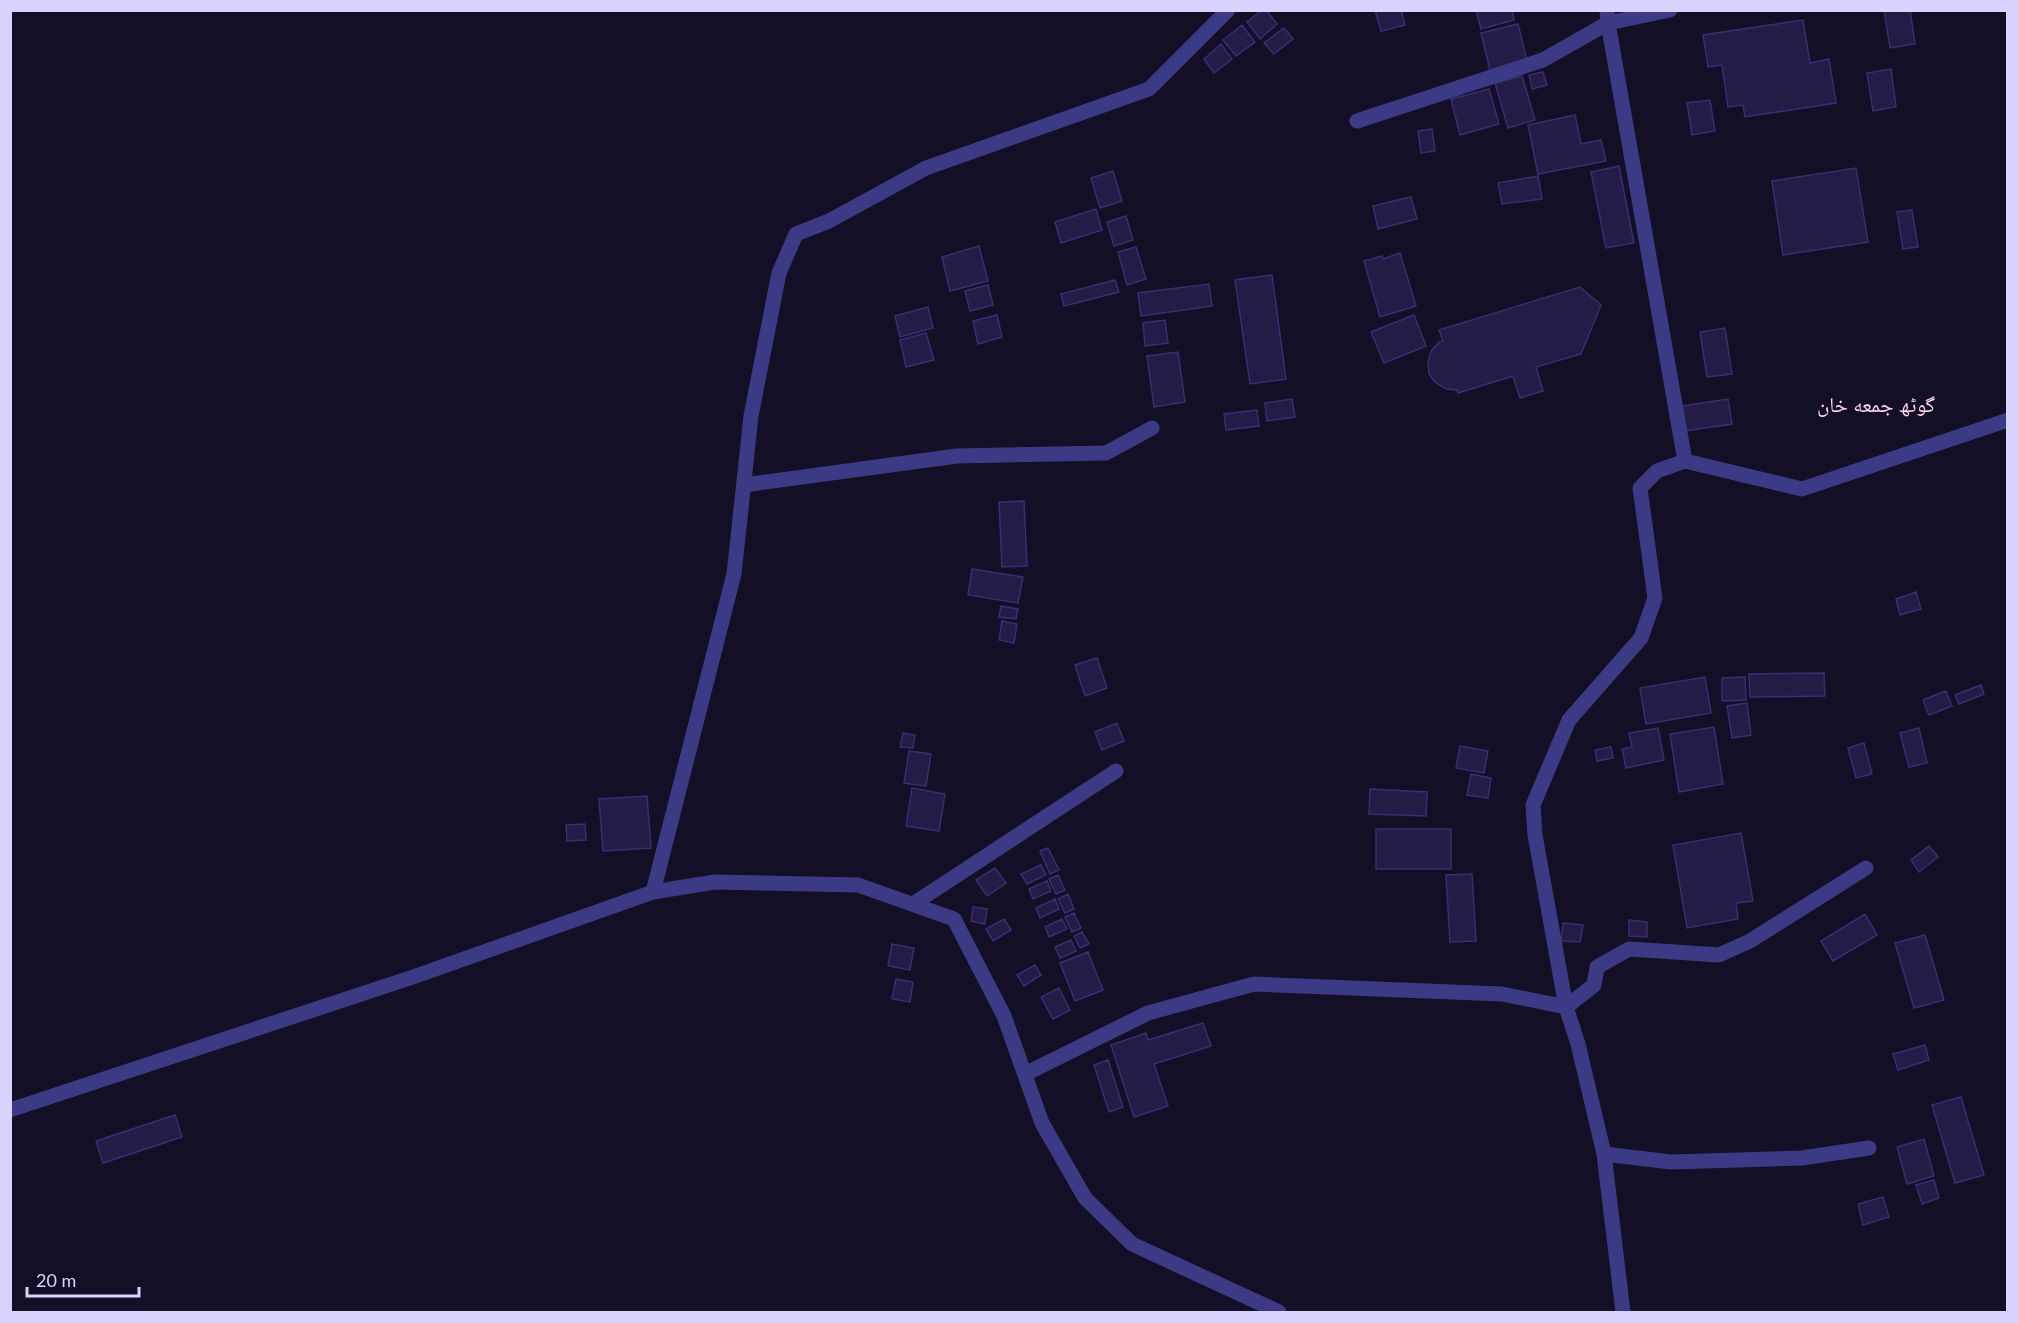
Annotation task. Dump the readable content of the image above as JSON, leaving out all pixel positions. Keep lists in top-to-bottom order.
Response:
{
  "districts": ["گوٹھ جمعه خان"],
  "scale_bar": "20 m"
}
